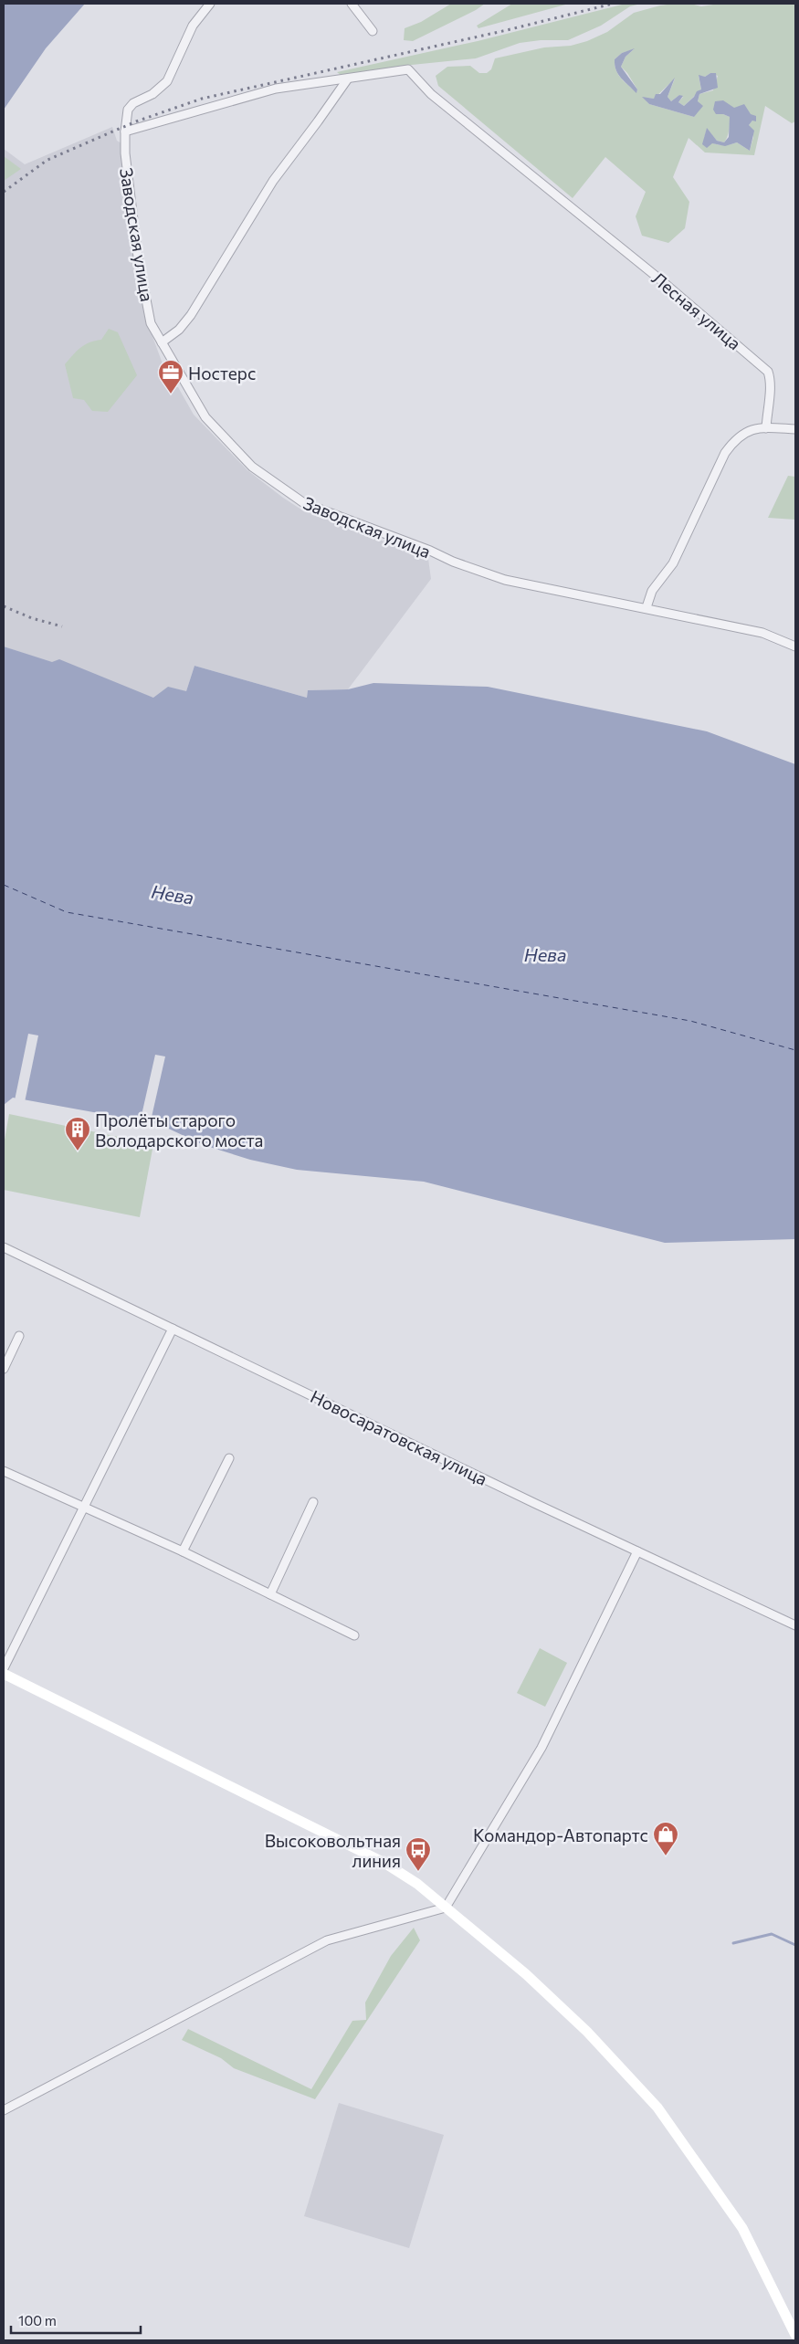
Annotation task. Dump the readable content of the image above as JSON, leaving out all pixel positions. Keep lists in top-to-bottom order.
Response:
{
  "streets": {
    "street": ["Заводская улица", "Лесная улица", "Новосаратовская улица"]
  },
  "water": ["Нева"],
  "places": {
    "office": ["Ностерс"],
    "building": ["Пролёты старого Володарского моста"],
    "shop": ["Командор-Автопартс"],
    "bus stop": ["Высоковольтная линия"]
  },
  "scale_bar": "100 m"
}
